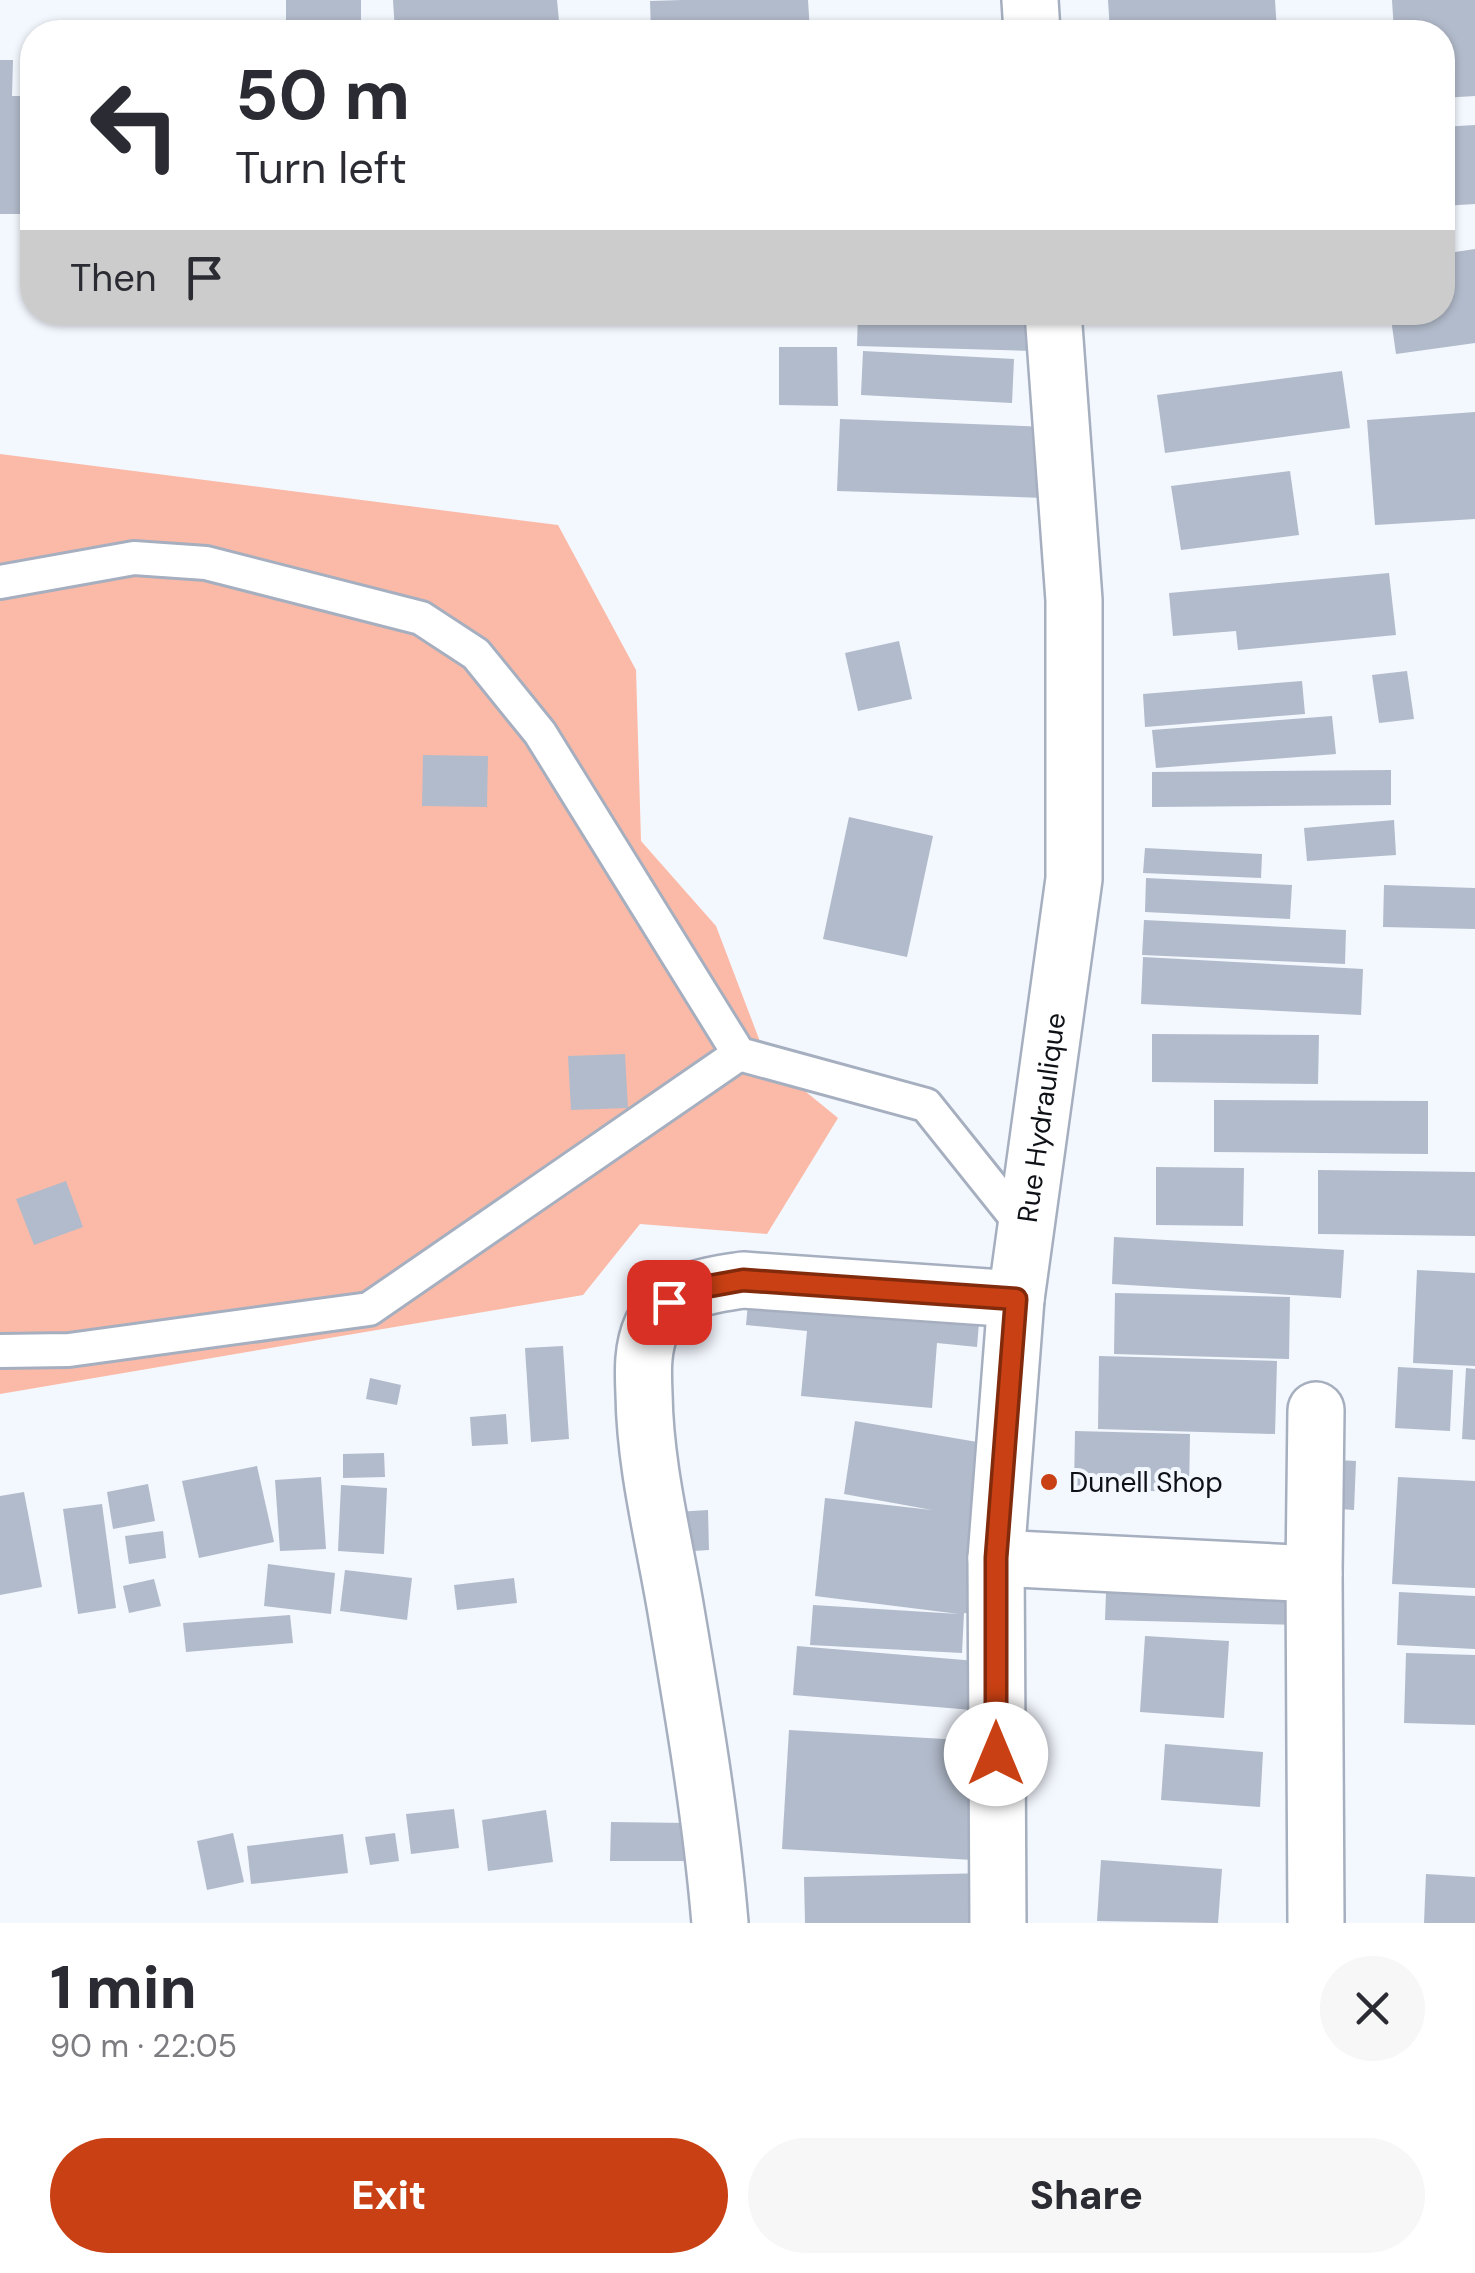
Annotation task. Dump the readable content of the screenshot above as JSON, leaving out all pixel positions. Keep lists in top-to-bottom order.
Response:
{
  "streets": {
    "street": ["Rue Hydraulique"]
  },
  "places": ["Dunell Shop"],
  "page": {
    "turn": ["50 m", "Turn left"],
    "then": "Then",
    "heading": ["1 min", "90 m · 22:05"],
    "buttons": ["Exit", "Share"]
  }
}
